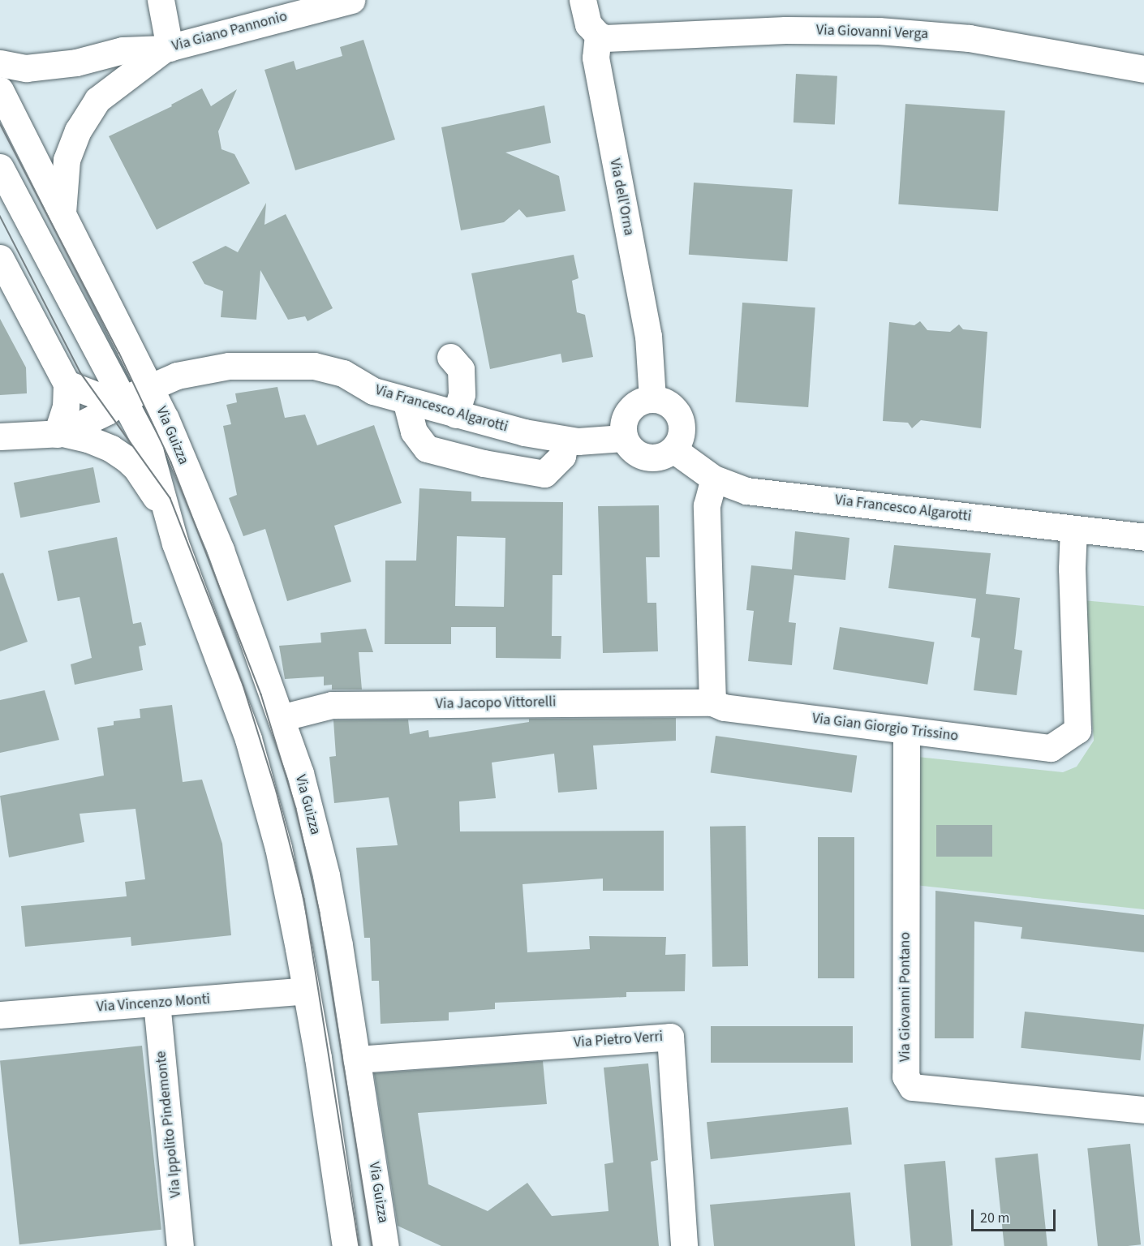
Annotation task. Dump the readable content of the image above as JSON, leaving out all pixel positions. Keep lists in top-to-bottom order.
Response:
{
  "streets": {
    "street": [
      "Via Giano Pannonio",
      "Via Giovanni Verga",
      "Via dell'Orna",
      "Via Francesco Algarotti",
      "Via Guizza",
      "Via Jacopo Vittorelli",
      "Via Gian Giorgio Trissino",
      "Via Giovanni Pontano",
      "Via Vincenzo Monti",
      "Via Pietro Verri",
      "Via Ippolito Pindemonte"
    ]
  },
  "crossings": [
    ["Via Giano Pannonio", "Via Guizza"],
    ["Via Giovanni Verga", "Via dell'Orna"],
    ["Via dell'Orna", "Via Francesco Algarotti"],
    ["Via Francesco Algarotti", "Via Guizza"],
    ["Via Francesco Algarotti", "Via Gian Giorgio Trissino"],
    ["Via Guizza", "Via Jacopo Vittorelli"],
    ["Via Guizza", "Via Vincenzo Monti"],
    ["Via Guizza", "Via Pietro Verri"],
    ["Via Jacopo Vittorelli", "Via Gian Giorgio Trissino"],
    ["Via Gian Giorgio Trissino", "Via Giovanni Pontano"],
    ["Via Vincenzo Monti", "Via Ippolito Pindemonte"]
  ],
  "scale_bar": "20 m"
}
